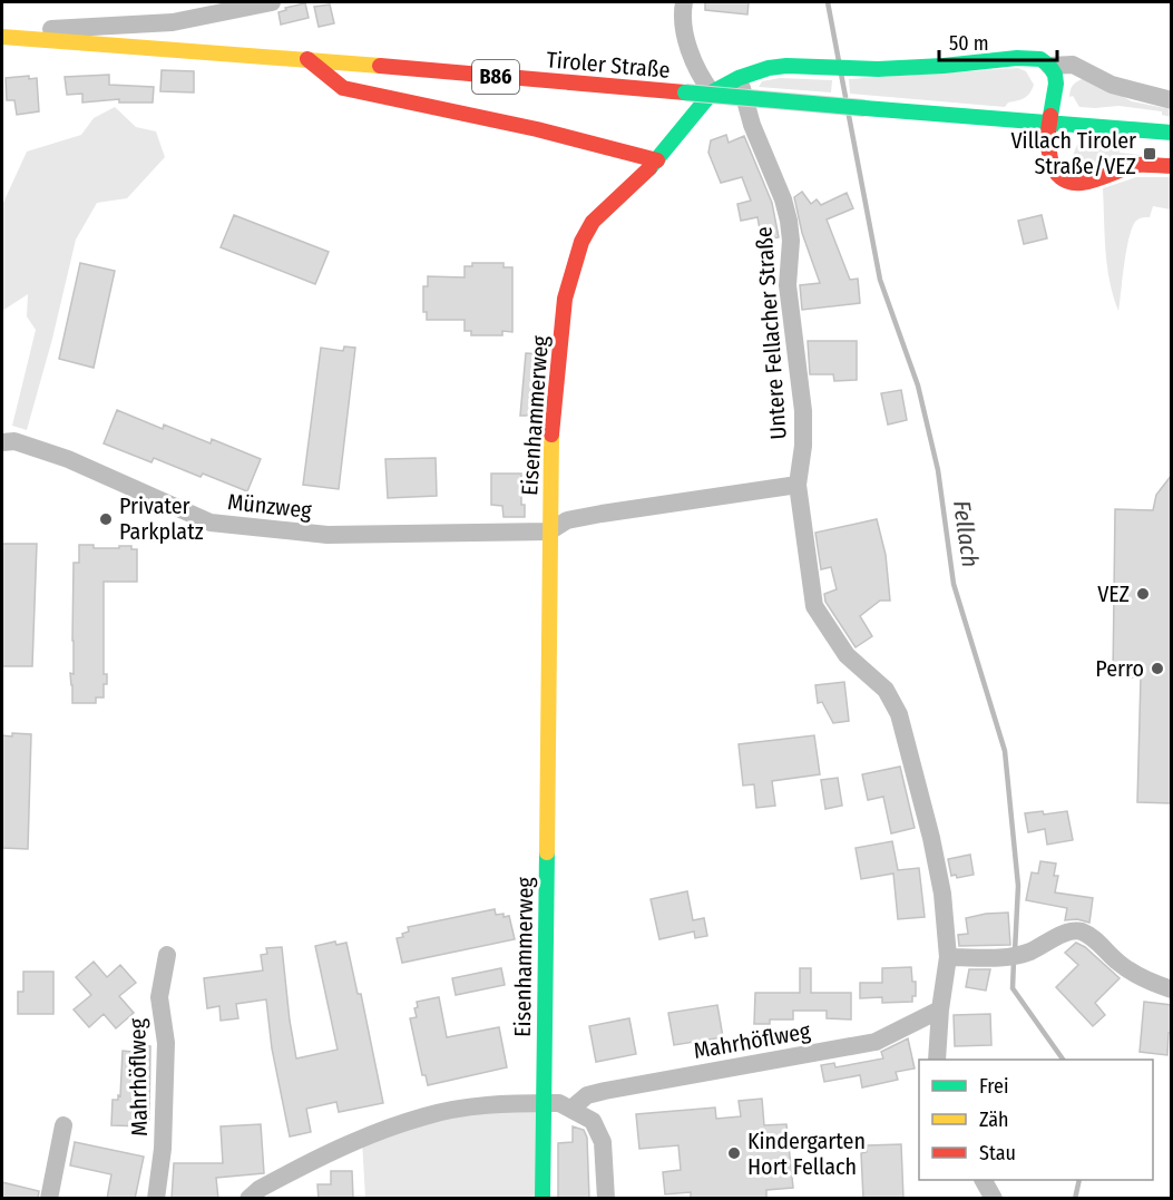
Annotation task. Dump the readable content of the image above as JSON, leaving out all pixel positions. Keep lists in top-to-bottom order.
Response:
{
  "streets": {
    "street": [
      "Tiroler Straße",
      "B86",
      "Untere Fellacher Straße",
      "Eisenhammerweg",
      "Münzweg",
      "Mahrhöflweg"
    ]
  },
  "crossings": [
    ["Untere Fellacher Straße", "Eisenhammerweg"],
    ["Untere Fellacher Straße", "Mahrhöflweg"],
    ["Eisenhammerweg", "Münzweg"]
  ],
  "water": ["Fellach"],
  "places": {
    "transit": ["Villach Tiroler Straße/VEZ"],
    "other": [
      "Privater Parkplatz",
      "VEZ",
      "Perro",
      "Kindergarten Hort Fellach"
    ]
  },
  "legend": ["Frei", "Zäh", "Stau"],
  "scale_bar": "50 m"
}
